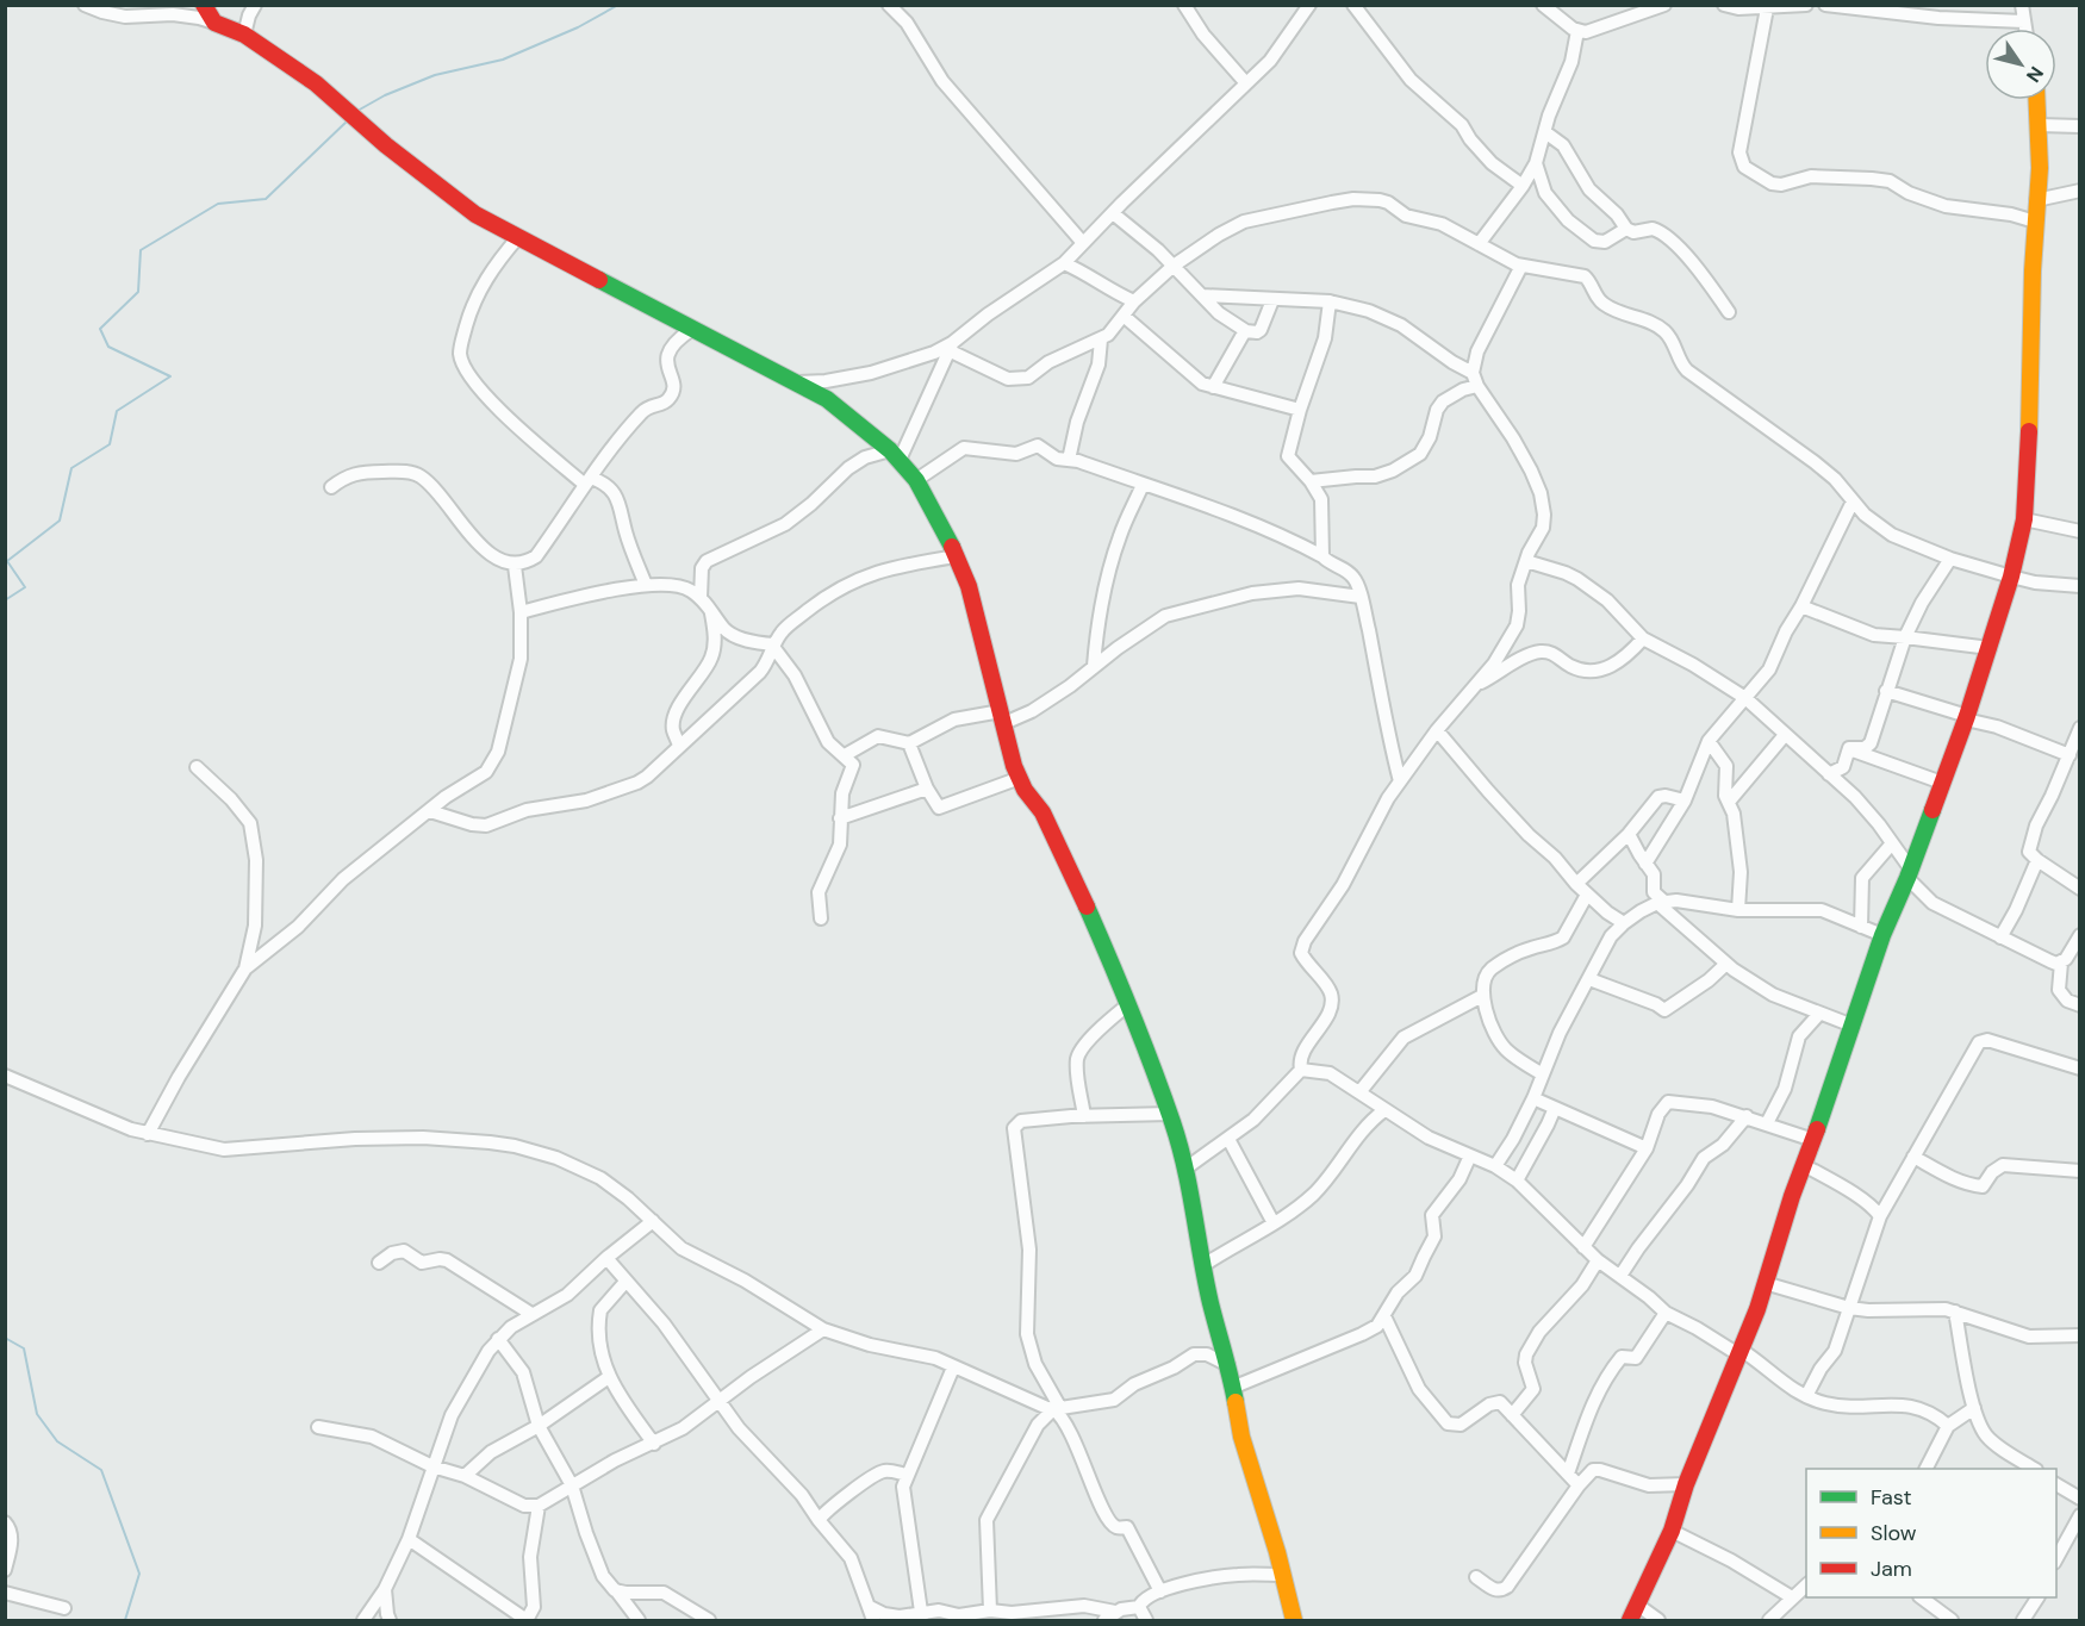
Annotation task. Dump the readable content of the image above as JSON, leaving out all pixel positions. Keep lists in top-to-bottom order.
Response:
{
  "legend": ["Fast", "Slow", "Jam"],
  "north": "bottom right"
}
